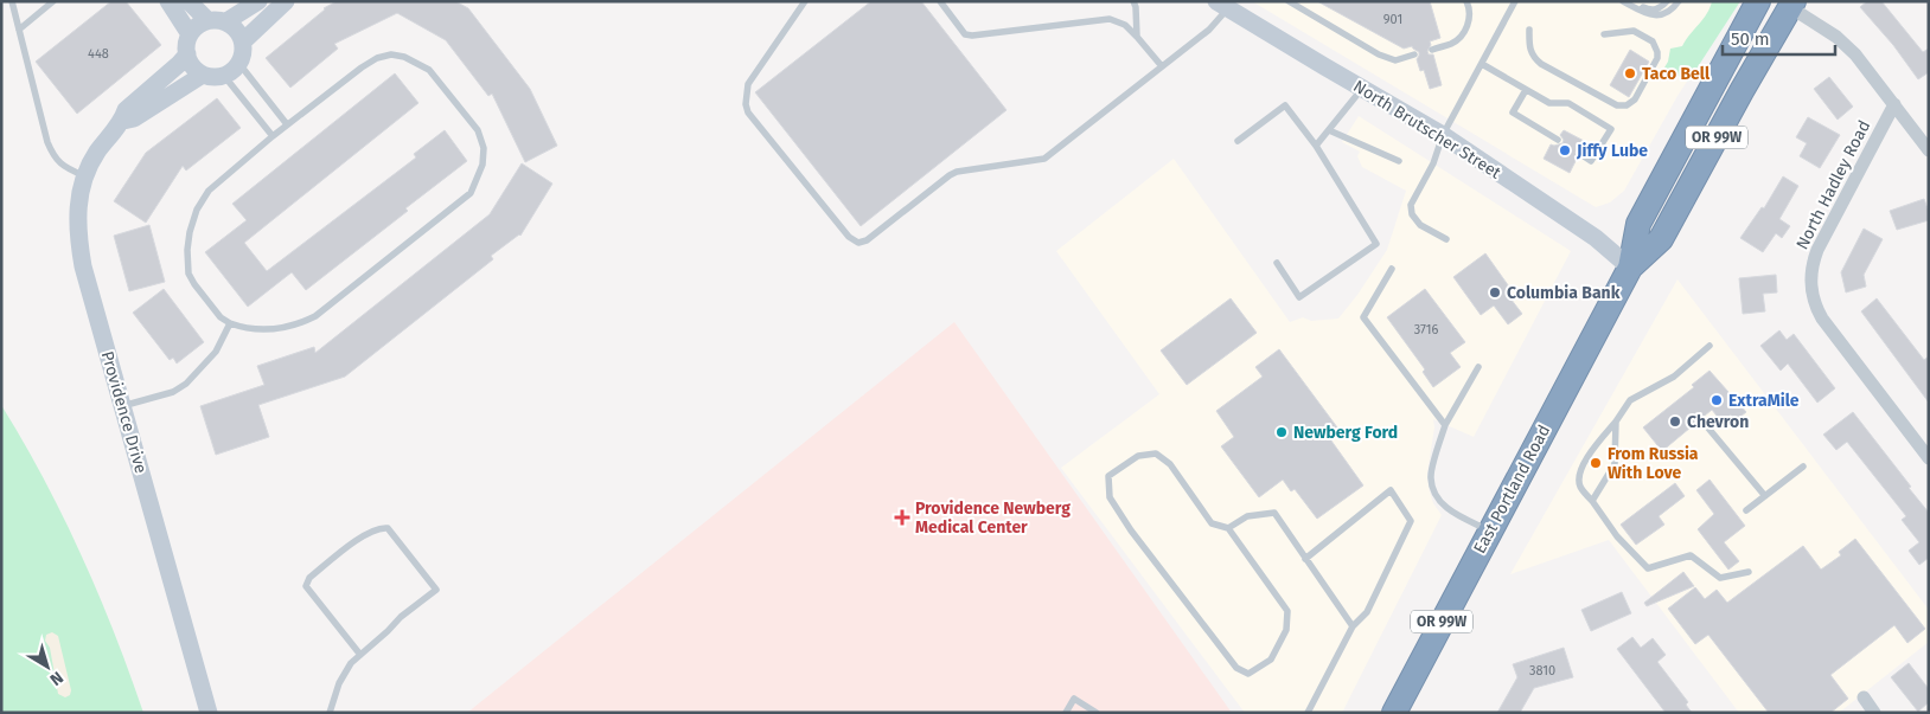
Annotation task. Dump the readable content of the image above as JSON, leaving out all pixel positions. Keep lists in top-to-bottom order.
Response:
{
  "streets": {
    "highway": ["OR 99W", "East Portland Road"],
    "street": ["North Brutscher Street", "North Hadley Road", "Providence Drive"]
  },
  "crossings": [
    ["North Brutscher Street", "East Portland Road"]
  ],
  "places": {
    "other": [
      "Taco Bell",
      "Jiffy Lube",
      "Columbia Bank",
      "ExtraMile",
      "Chevron",
      "Newberg Ford",
      "From Russia With Love"
    ],
    "health": ["Providence Newberg Medical Center"]
  },
  "house_numbers": [
    "901",
    "448",
    "3716",
    "3810"
  ],
  "scale_bar": "50 m",
  "north": "bottom right"
}
